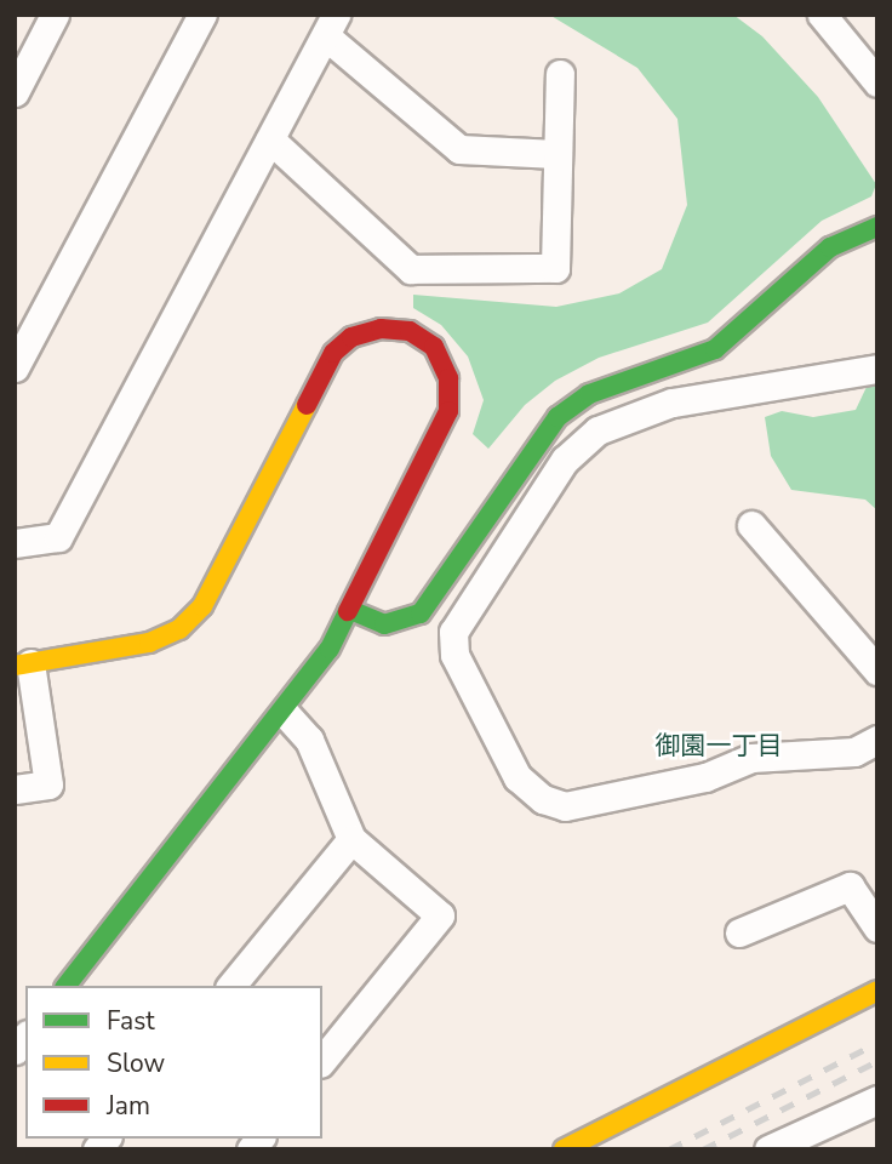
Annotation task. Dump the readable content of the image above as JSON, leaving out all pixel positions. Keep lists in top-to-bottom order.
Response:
{
  "districts": ["御園一丁目"],
  "legend": ["Fast", "Slow", "Jam"]
}
